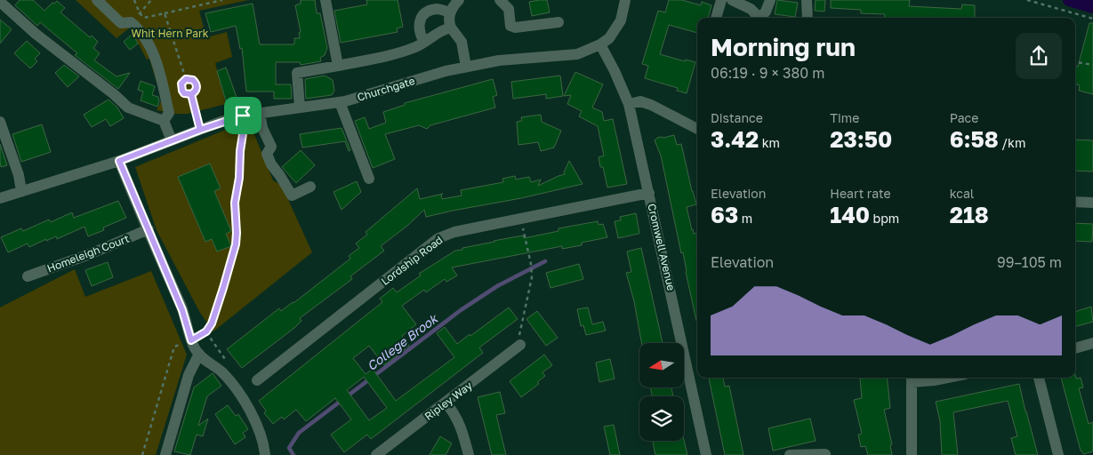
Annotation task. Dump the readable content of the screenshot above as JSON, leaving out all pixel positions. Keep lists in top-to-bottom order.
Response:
{
  "streets": {
    "street": [
      "Churchgate",
      "Cromwell Avenue",
      "Homeleigh Court",
      "Lordship Road",
      "Ripley Way"
    ]
  },
  "crossings": [
    ["Churchgate", "Cromwell Avenue"],
    ["Cromwell Avenue", "Lordship Road"]
  ],
  "water": ["College Brook"],
  "parks": ["Whit Hern Park"],
  "north": "left",
  "page": {
    "heading": ["Morning run", "06:19 · 9 × 380 m"],
    "stats": [
      ["Distance", "3.42 km"],
      ["Time", "23:50"],
      ["Pace", "6:58 /km"],
      ["Elevation", "63 m"],
      ["Heart rate", "140 bpm"],
      ["kcal", "218"]
    ],
    "chart": ["Elevation", "99–105 m"]
  }
}
